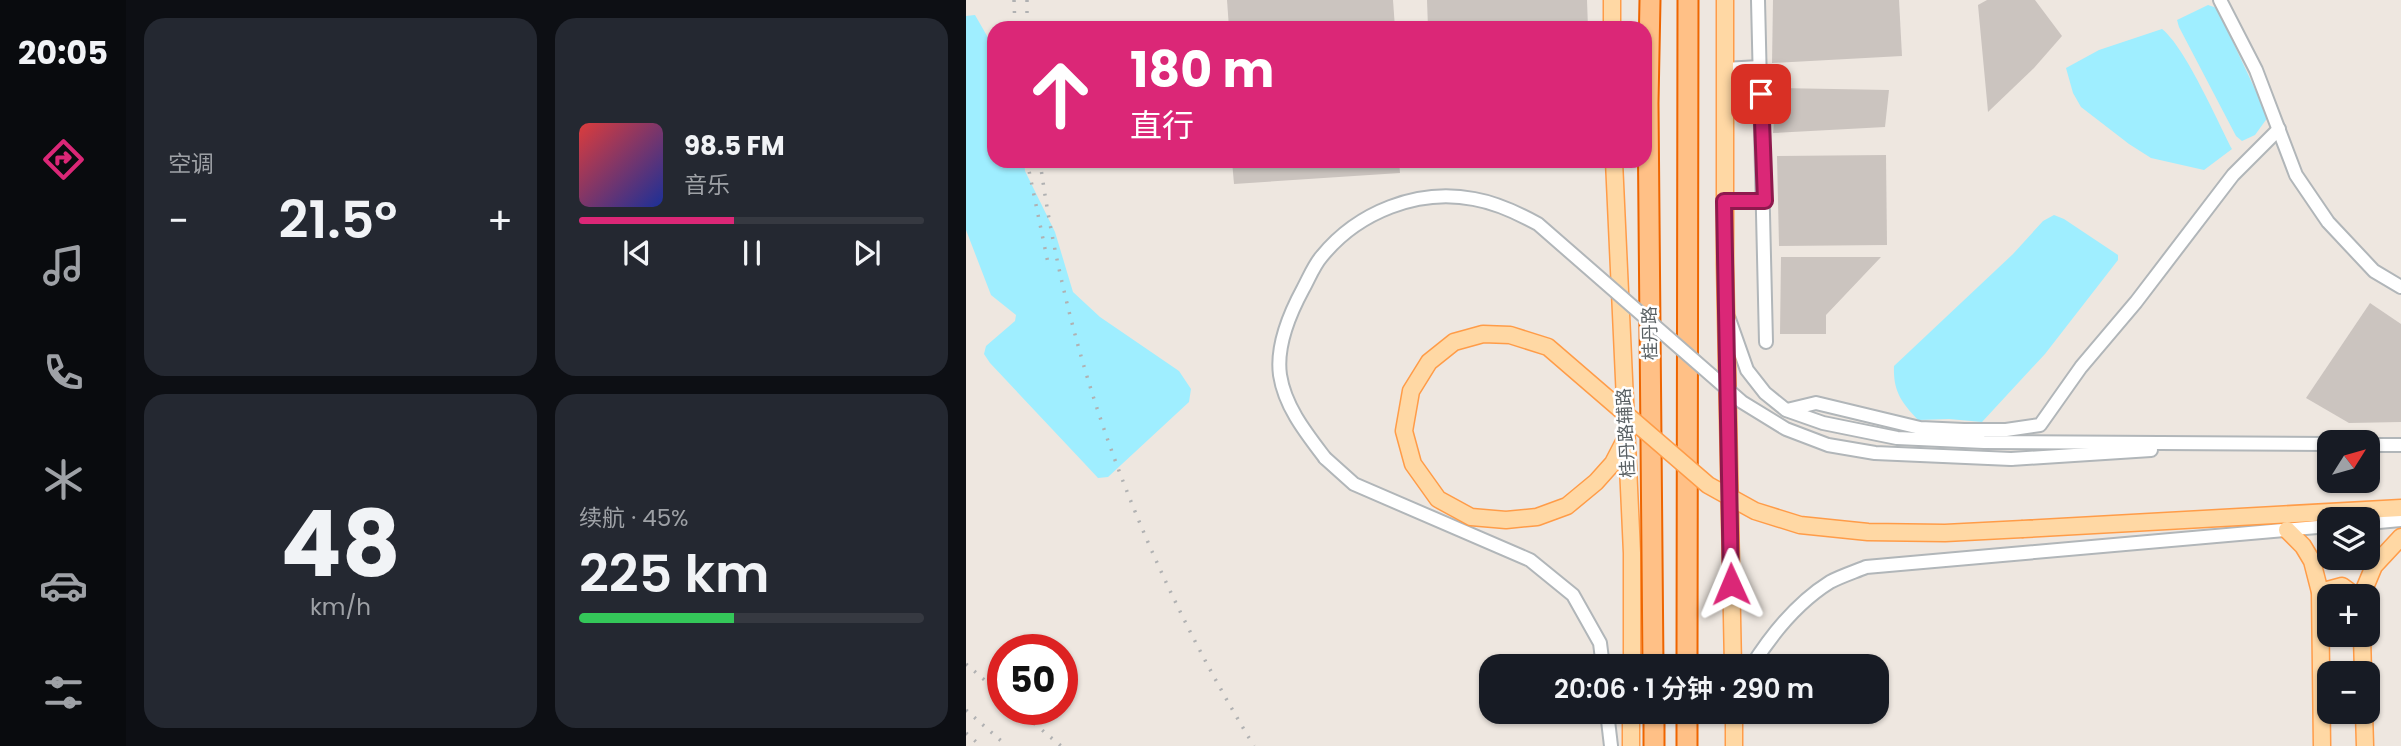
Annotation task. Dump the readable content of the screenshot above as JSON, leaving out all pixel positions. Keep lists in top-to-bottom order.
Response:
{
  "streets": {
    "highway": ["桂丹路"],
    "main road": ["桂丹路辅路"]
  },
  "north": "top right",
  "page": {
    "tabs": "20:05",
    "tile": [
      "空调",
      ["48", "km/h"],
      ["续航 · 45%", "225 km"]
    ],
    "turn": ["180 m", "直行"],
    "song": ["98.5 FM", "音乐"],
    "heat": ["−", "21.5°", "+"],
    "map_buttons": ["+", "−"],
    "limit": "50",
    "trip": "20:06 · 1 分钟 · 290 m"
  }
}
